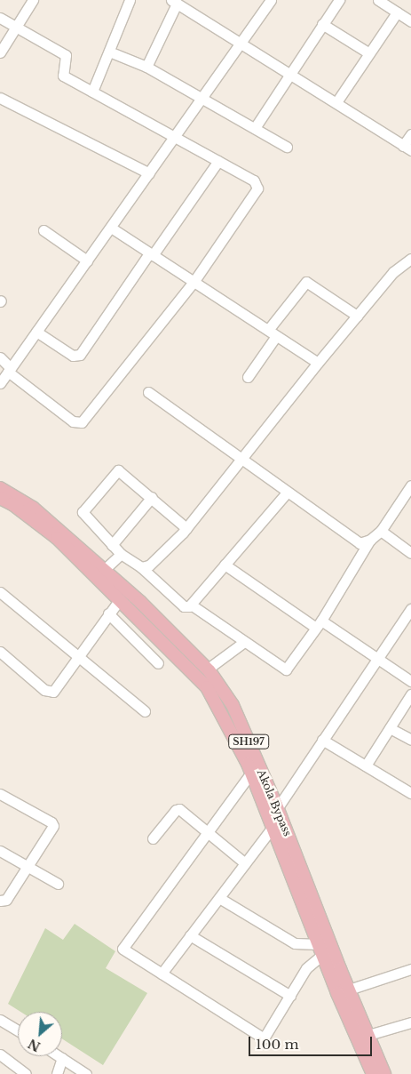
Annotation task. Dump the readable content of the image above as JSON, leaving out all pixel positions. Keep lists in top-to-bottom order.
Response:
{
  "streets": {
    "main road": ["SH197", "Akola Bypass"]
  },
  "scale_bar": "100 m",
  "north": "bottom left"
}
